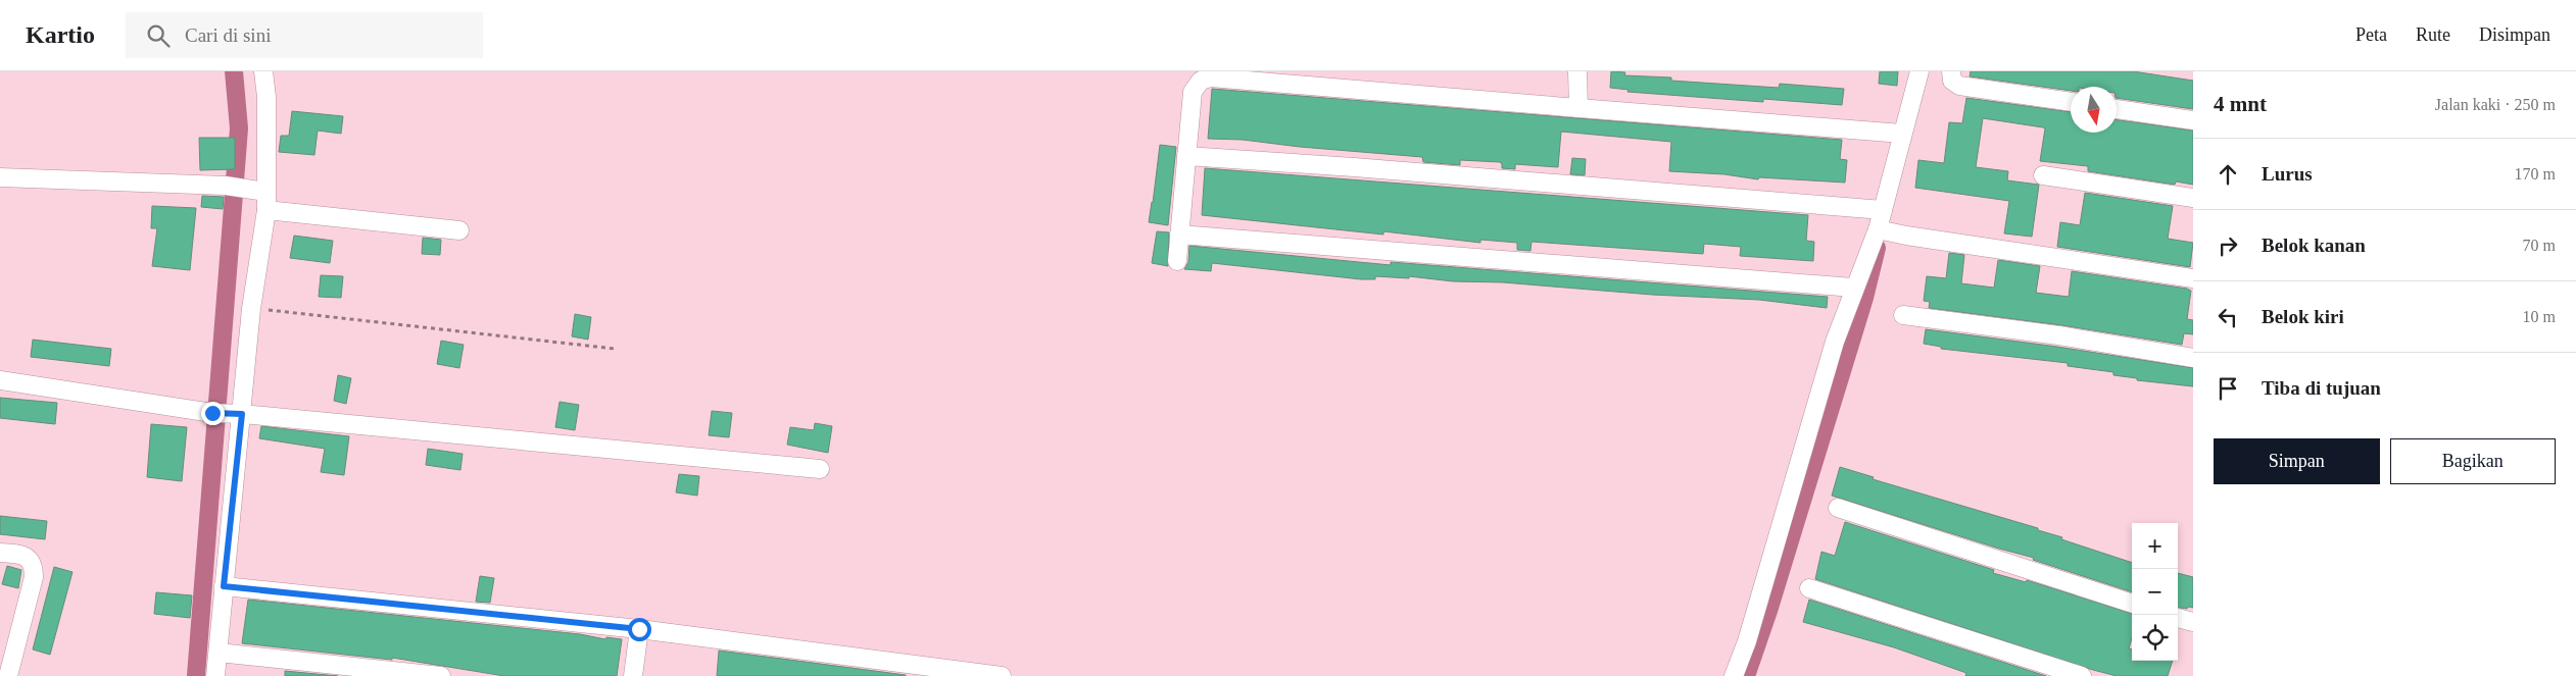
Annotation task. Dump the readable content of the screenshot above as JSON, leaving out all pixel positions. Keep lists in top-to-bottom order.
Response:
{
  "north": "bottom",
  "page": {
    "header": "Kartio",
    "search": "Cari di sini",
    "nav": ["Peta", "Rute", "Disimpan"],
    "heading": ["4 mnt", "Jalan kaki · 250 m"],
    "list": [
      ["Lurus", "170 m"],
      ["Belok kanan", "70 m"],
      ["Belok kiri", "10 m"],
      "Tiba di tujuan"
    ],
    "buttons": ["Simpan", "Bagikan"],
    "map_buttons": ["+", "−"]
  }
}
